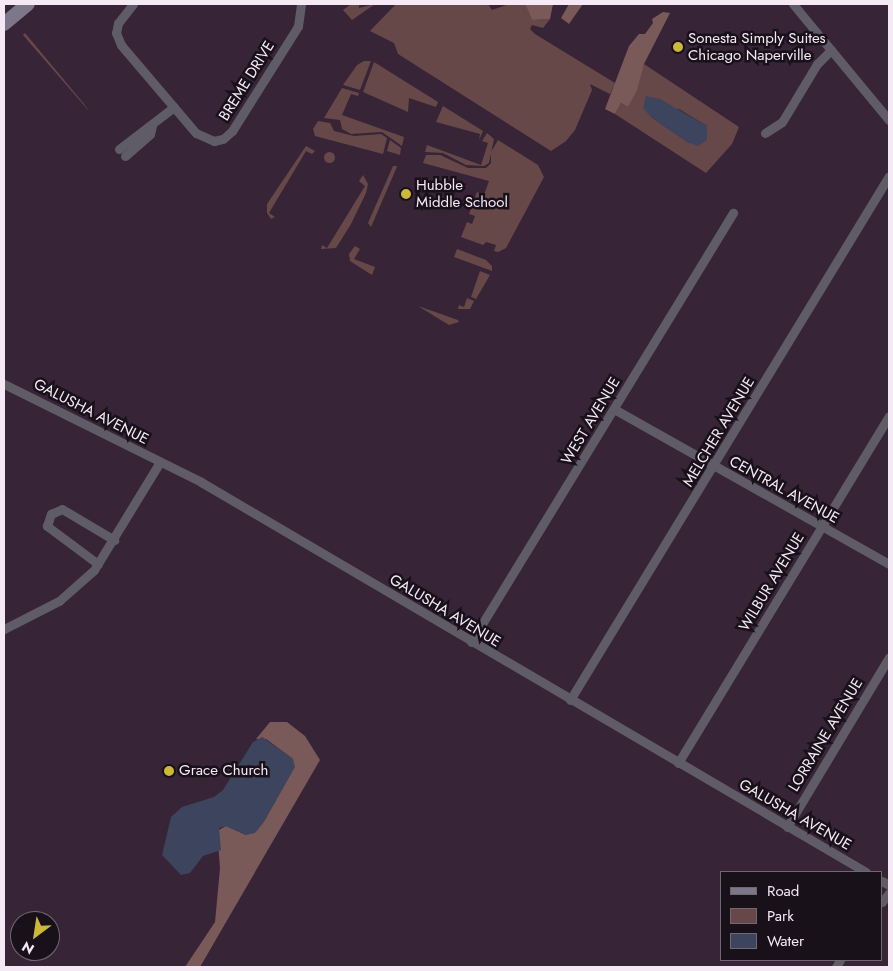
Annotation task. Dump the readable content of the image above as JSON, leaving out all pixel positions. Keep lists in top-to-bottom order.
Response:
{
  "streets": {
    "street": [
      "BREME DRIVE",
      "GALUSHA AVENUE",
      "WEST AVENUE",
      "MELCHER AVENUE",
      "CENTRAL AVENUE",
      "WILBUR AVENUE",
      "LORRAINE AVENUE"
    ]
  },
  "crossings": [
    ["GALUSHA AVENUE", "WEST AVENUE"],
    ["GALUSHA AVENUE", "MELCHER AVENUE"],
    ["GALUSHA AVENUE", "WILBUR AVENUE"],
    ["GALUSHA AVENUE", "LORRAINE AVENUE"],
    ["WEST AVENUE", "CENTRAL AVENUE"],
    ["MELCHER AVENUE", "CENTRAL AVENUE"],
    ["CENTRAL AVENUE", "WILBUR AVENUE"]
  ],
  "places": ["Sonesta Simply Suites Chicago Naperville", "Hubble Middle School", "Grace Church"],
  "legend": ["Road", "Park", "Water"],
  "north": "bottom left"
}
